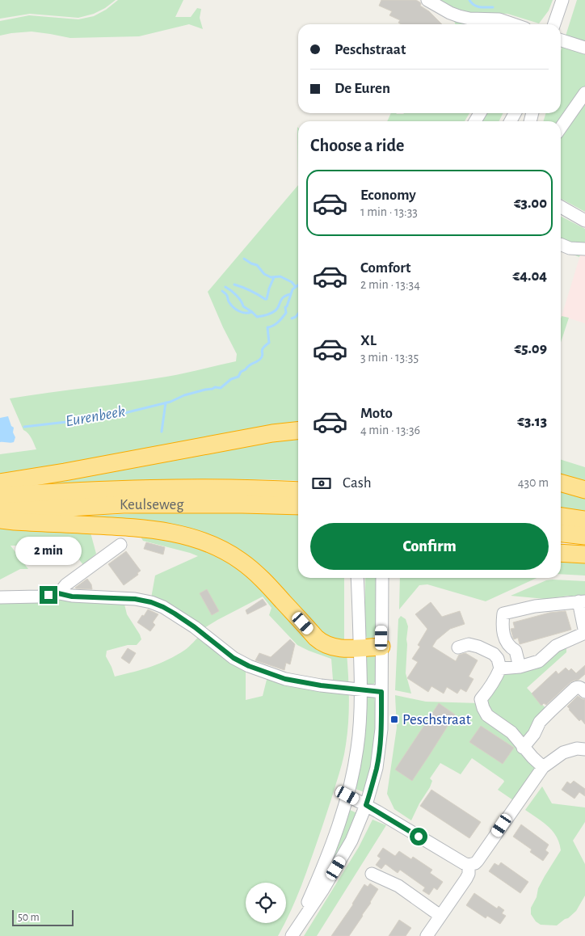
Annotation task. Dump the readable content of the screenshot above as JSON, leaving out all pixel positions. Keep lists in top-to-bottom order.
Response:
{
  "streets": {
    "highway": ["Keulseweg"]
  },
  "water": ["Eurenbeek"],
  "places": {
    "transit": ["Peschstraat"]
  },
  "scale_bar": "50 m",
  "page": {
    "banner": ["Peschstraat", "De Euren"],
    "heading": "Choose a ride",
    "list": [
      {
        "name": "Economy",
        "note": "1 min · 13:33",
        "value": "€3.00"
      },
      {
        "name": "Comfort",
        "note": "2 min · 13:34",
        "value": "€4.04"
      },
      {
        "name": "XL",
        "note": "3 min · 13:35",
        "value": "€5.09"
      },
      {
        "name": "Moto",
        "note": "4 min · 13:36",
        "value": "€3.13"
      }
    ],
    "pay": ["Cash", "430 m"],
    "buttons": "Confirm",
    "bubble": "2 min",
    "scale": "50 m"
  }
}
